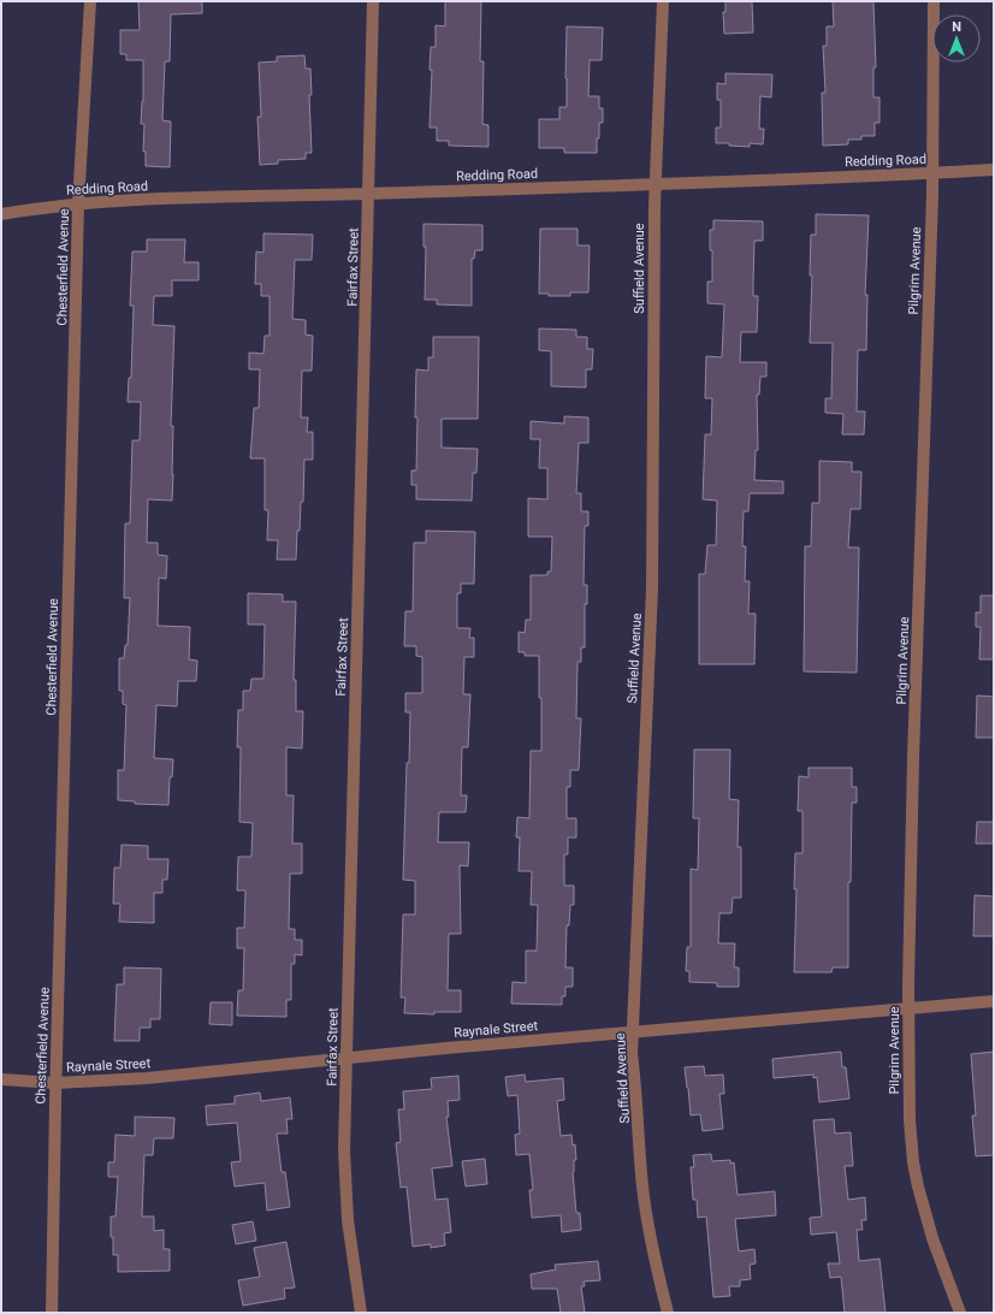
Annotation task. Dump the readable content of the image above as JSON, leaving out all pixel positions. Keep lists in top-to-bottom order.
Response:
{
  "streets": {
    "street": [
      "Redding Road",
      "Chesterfield Avenue",
      "Fairfax Street",
      "Suffield Avenue",
      "Pilgrim Avenue",
      "Raynale Street"
    ]
  },
  "crossings": [
    ["Redding Road", "Chesterfield Avenue"],
    ["Redding Road", "Fairfax Street"],
    ["Redding Road", "Suffield Avenue"],
    ["Redding Road", "Pilgrim Avenue"],
    ["Chesterfield Avenue", "Raynale Street"],
    ["Fairfax Street", "Raynale Street"],
    ["Suffield Avenue", "Raynale Street"],
    ["Pilgrim Avenue", "Raynale Street"]
  ],
  "north": "top"
}
